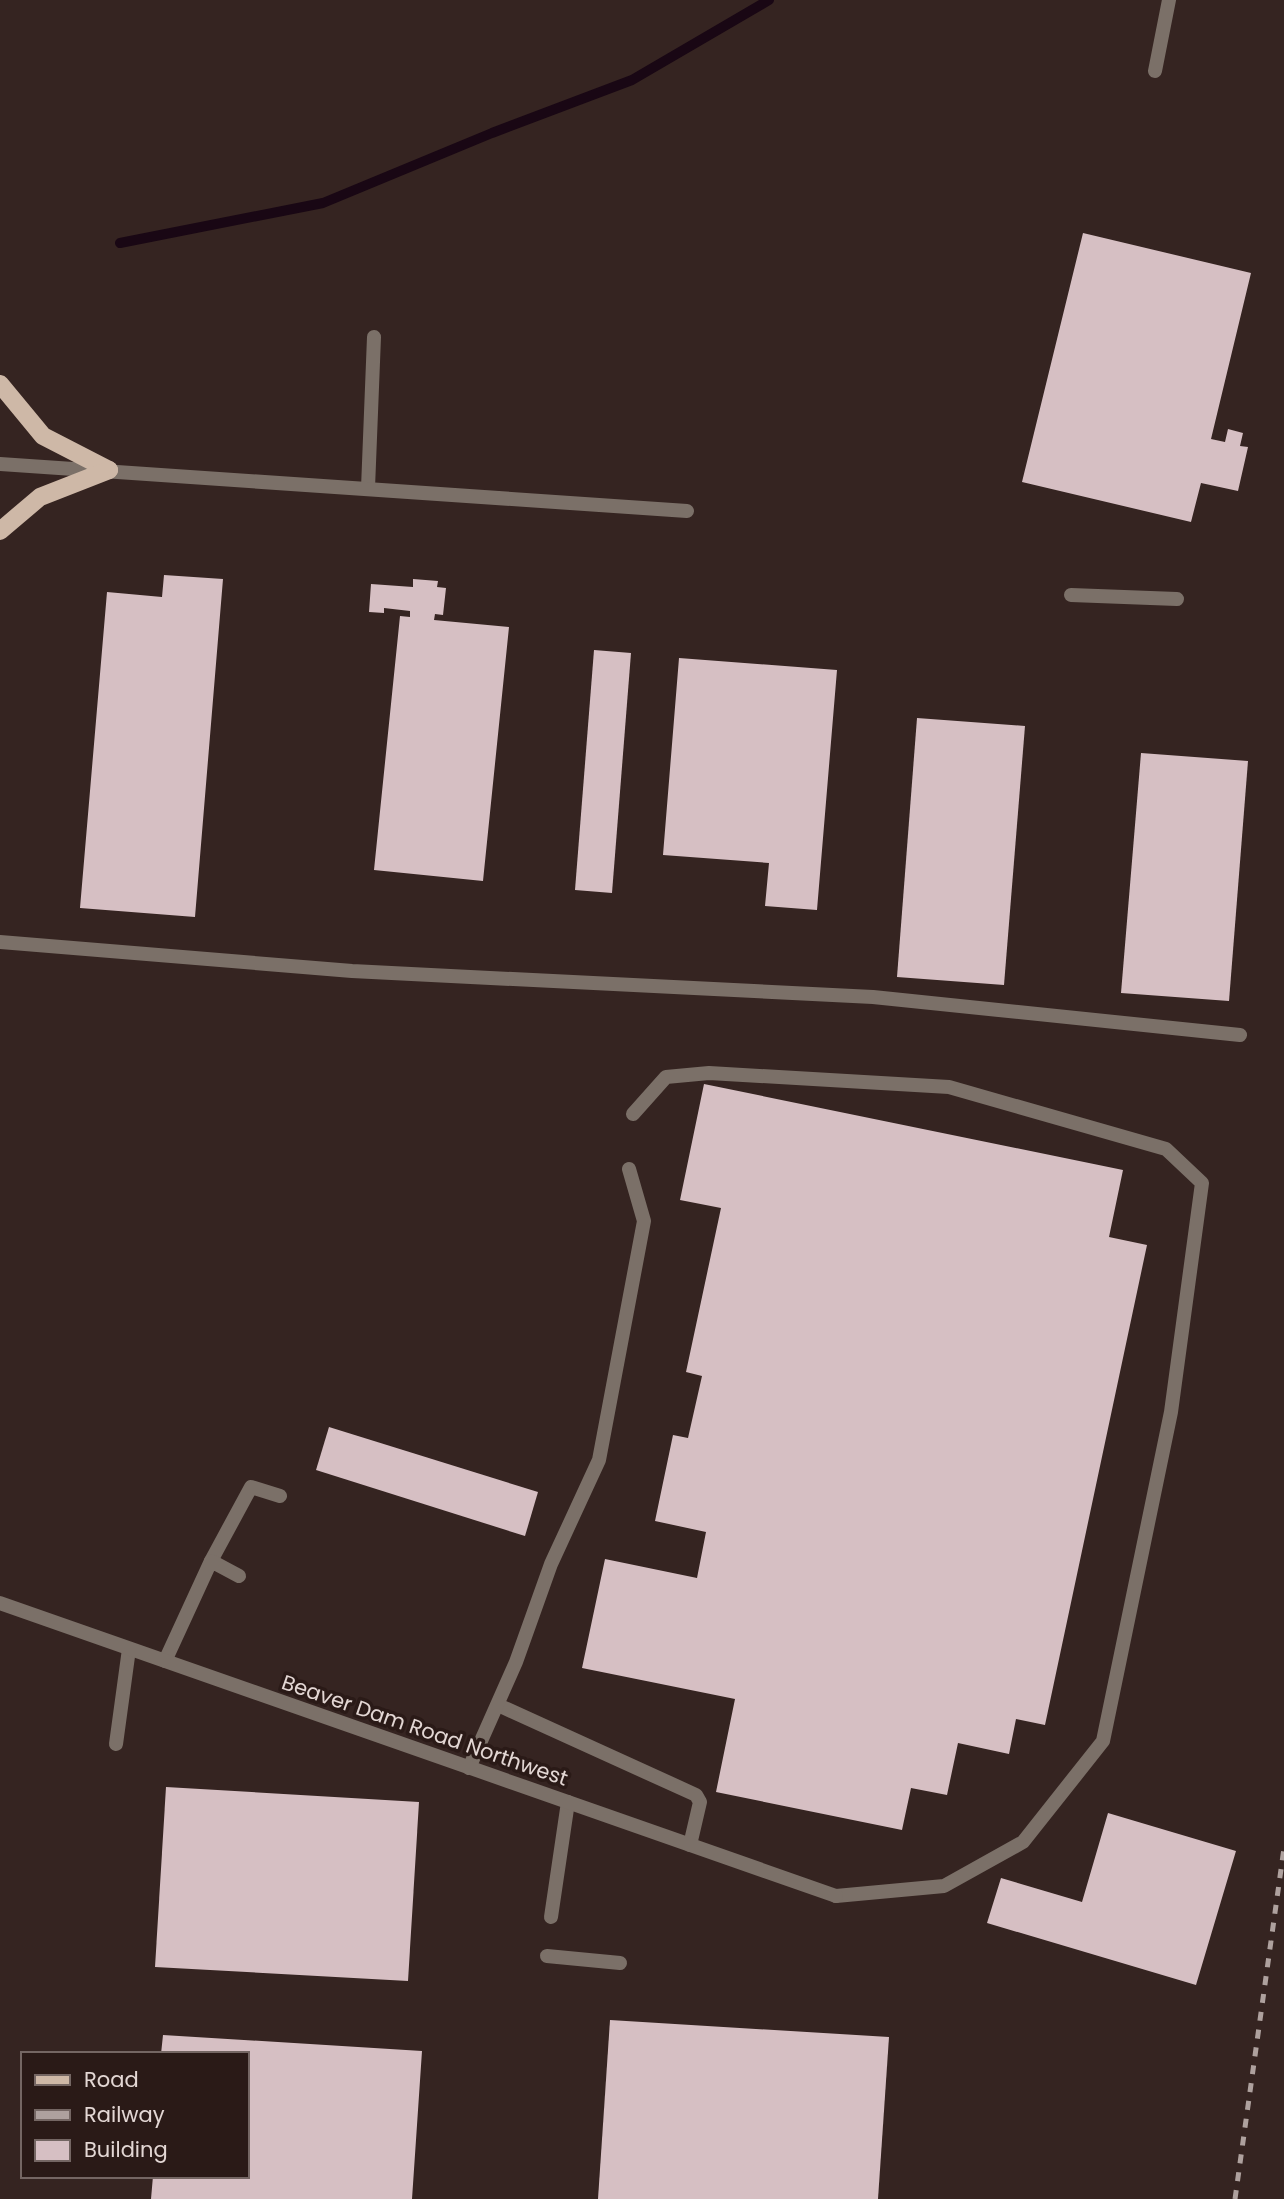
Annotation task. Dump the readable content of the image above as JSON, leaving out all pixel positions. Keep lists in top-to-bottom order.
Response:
{
  "streets": {
    "street": ["Beaver Dam Road Northwest"]
  },
  "legend": ["Road", "Railway", "Building"]
}
